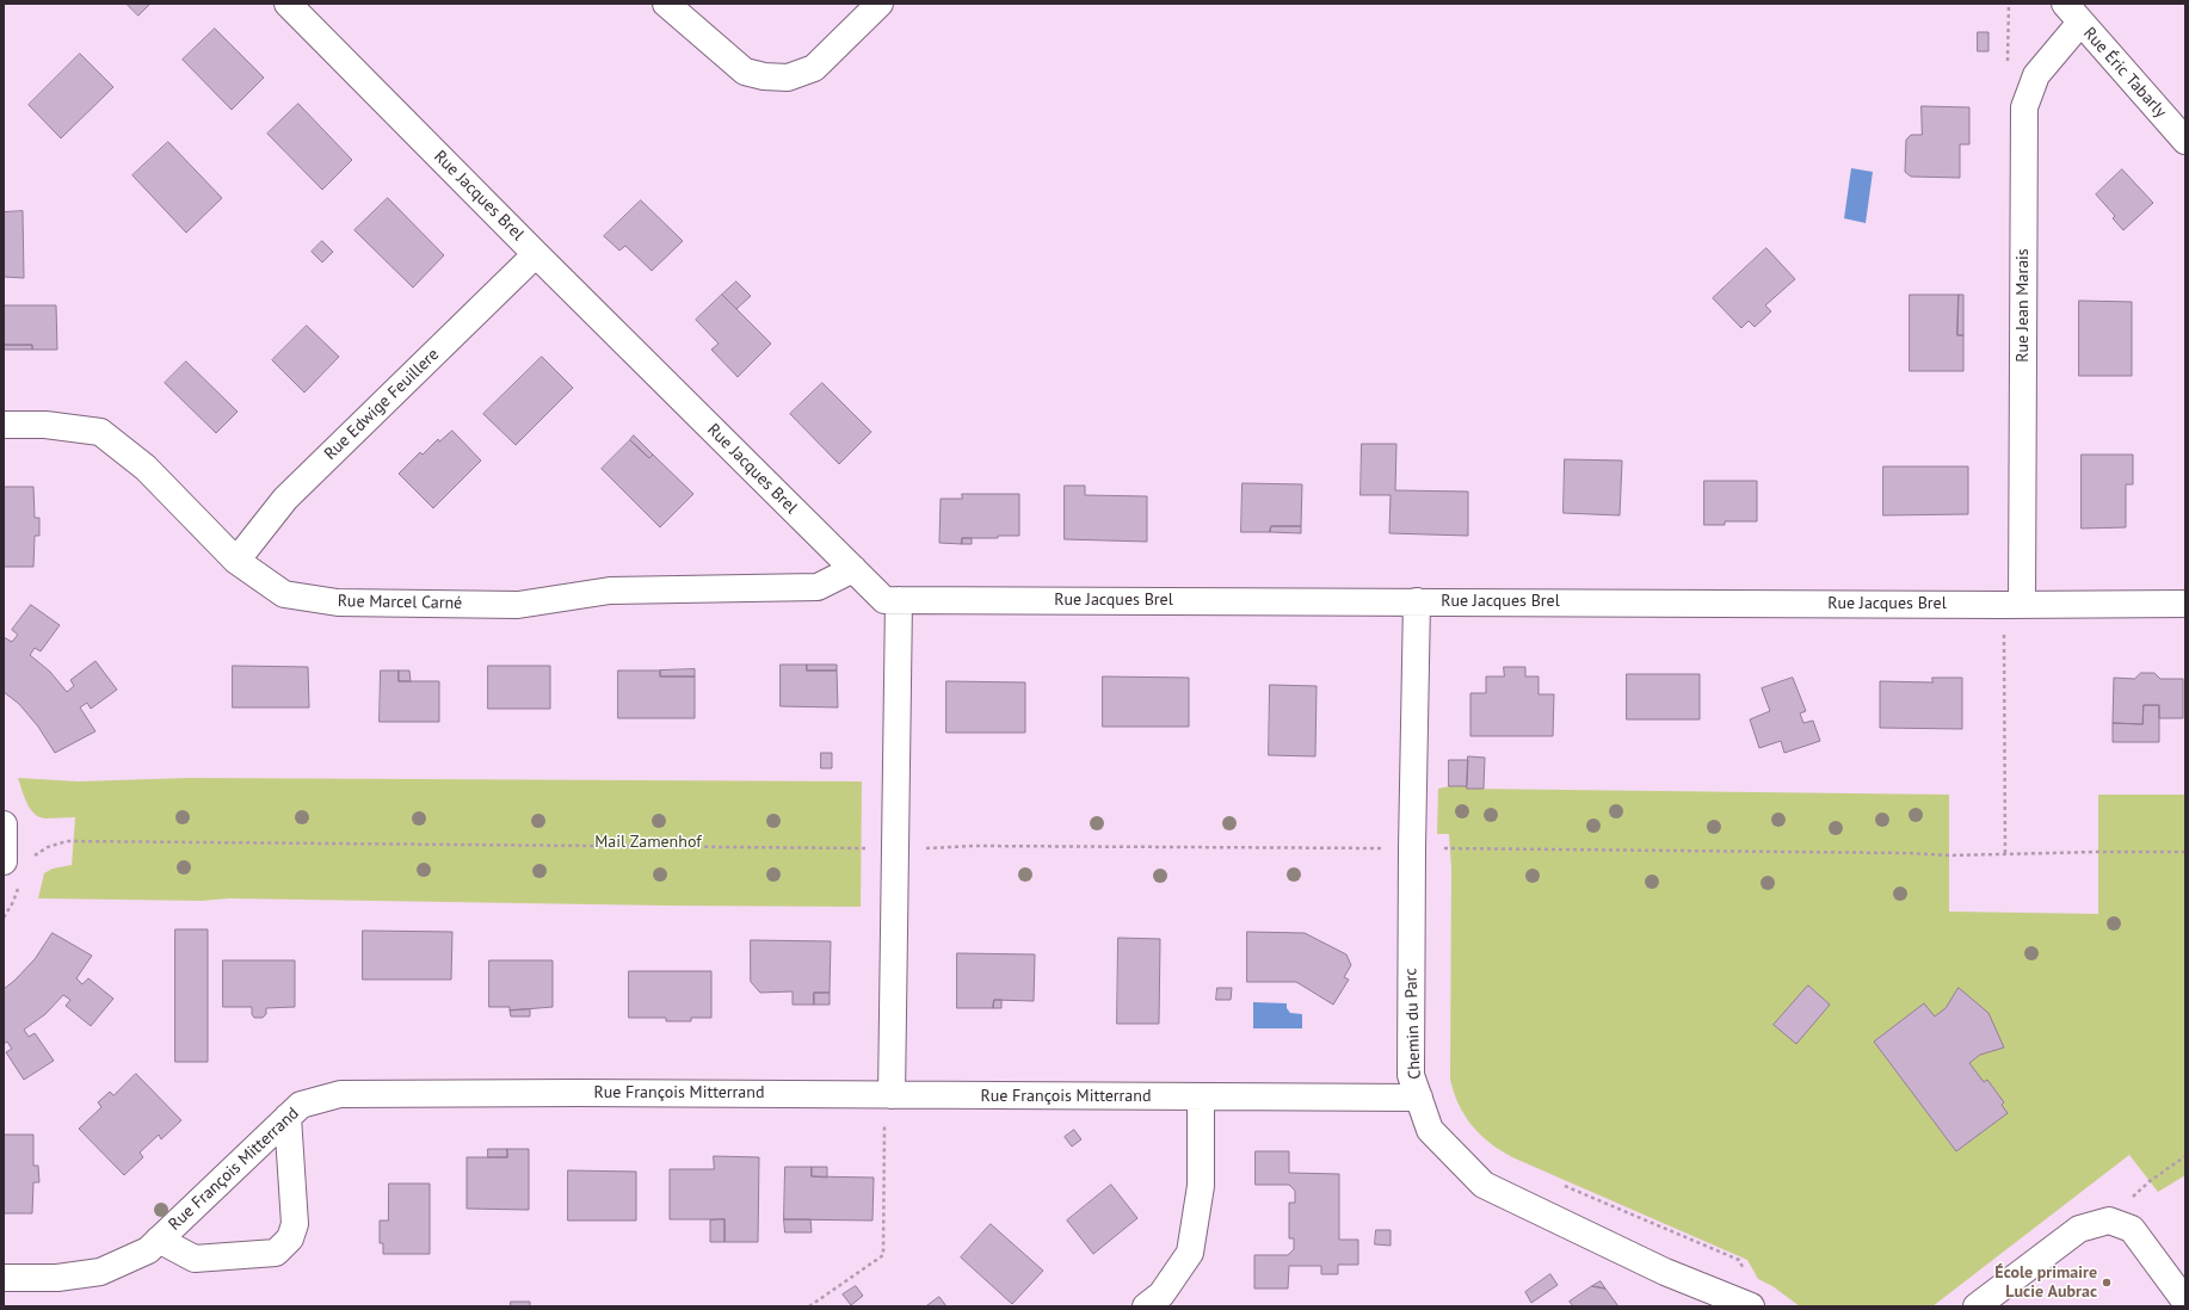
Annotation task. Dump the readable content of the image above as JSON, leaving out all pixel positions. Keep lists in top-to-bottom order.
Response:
{
  "streets": {
    "street": [
      "Rue Éric Tabarly",
      "Rue Jacques Brel",
      "Rue Jean Marais",
      "Rue Edwige Feuillere",
      "Rue Marcel Carné",
      "Chemin du Parc",
      "Rue François Mitterrand"
    ]
  },
  "crossings": [
    ["Rue Éric Tabarly", "Rue Jean Marais"],
    ["Rue Jacques Brel", "Rue Jean Marais"],
    ["Rue Jacques Brel", "Rue Edwige Feuillere"],
    ["Rue Jacques Brel", "Rue Marcel Carné"],
    ["Rue Jacques Brel", "Chemin du Parc"],
    ["Rue Edwige Feuillere", "Rue Marcel Carné"],
    ["Chemin du Parc", "Rue François Mitterrand"]
  ],
  "parks": ["Mail Zamenhof"],
  "places": ["École primaire Lucie Aubrac"]
}
